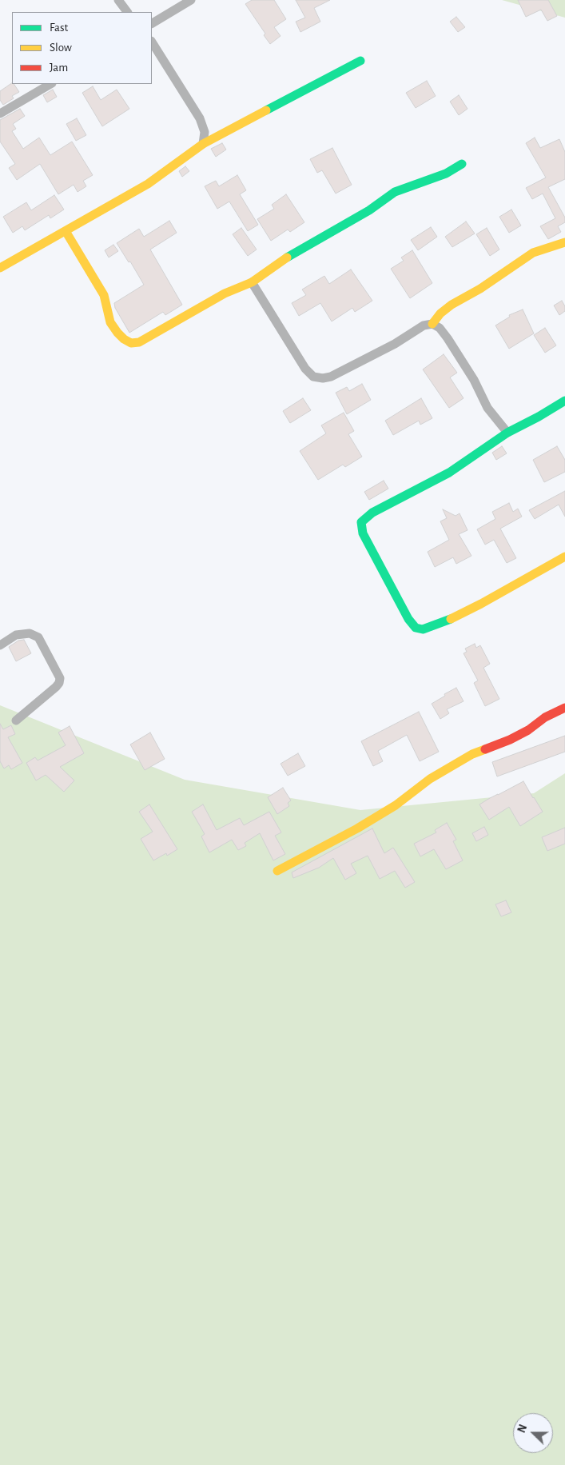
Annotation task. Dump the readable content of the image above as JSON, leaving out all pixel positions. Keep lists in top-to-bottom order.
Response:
{
  "legend": ["Fast", "Slow", "Jam"],
  "north": "left"
}
